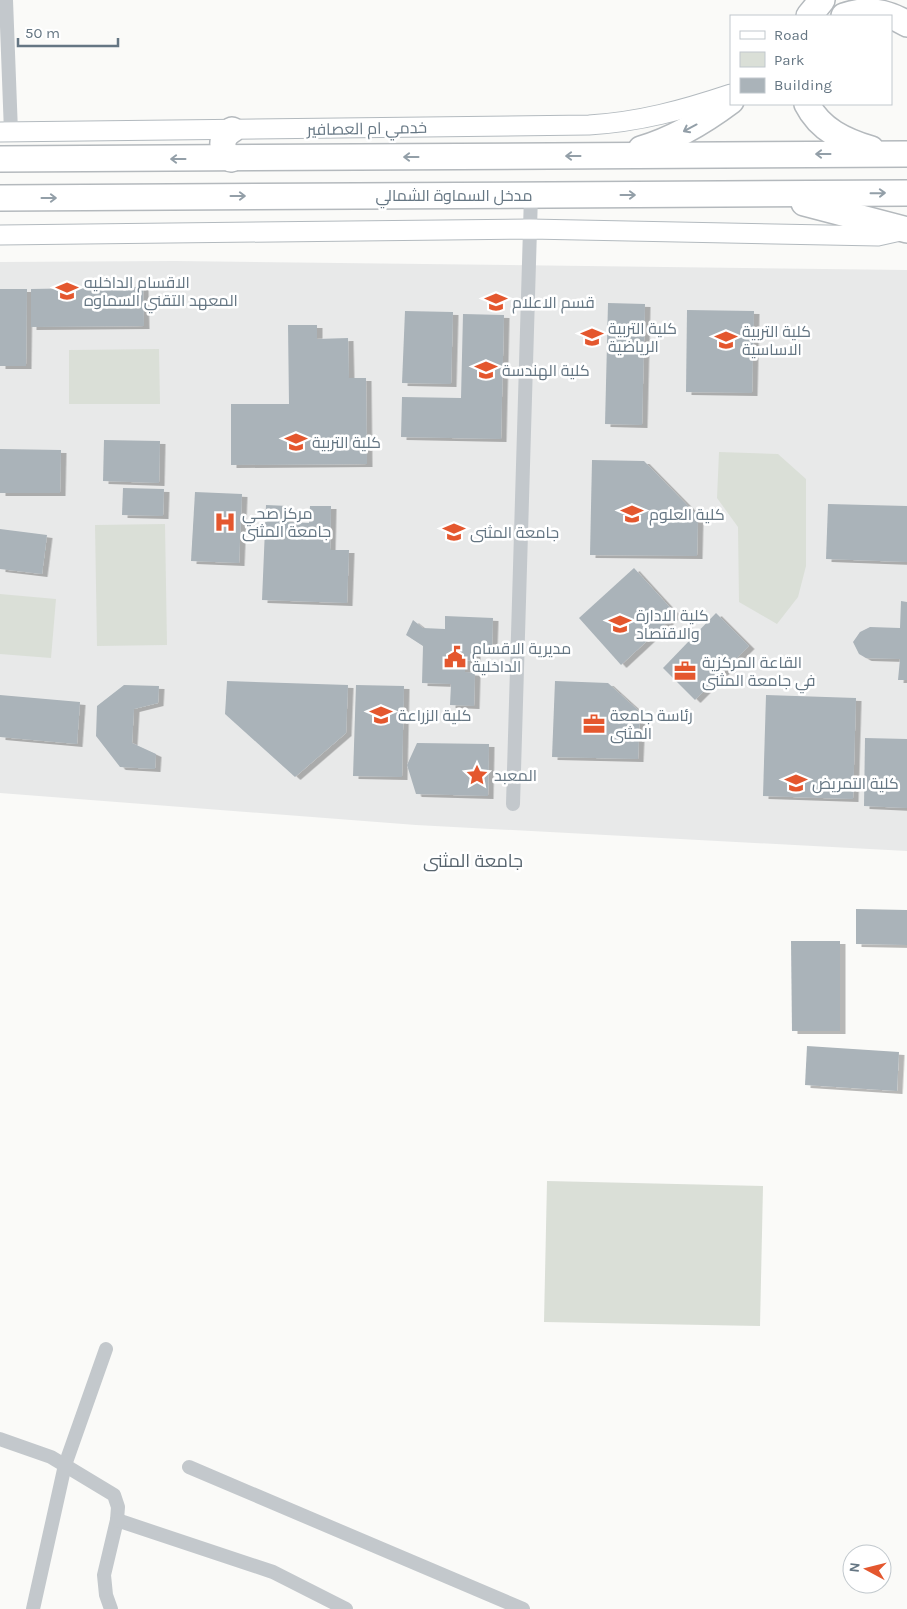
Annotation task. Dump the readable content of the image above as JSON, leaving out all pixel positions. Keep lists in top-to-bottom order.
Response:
{
  "streets": {
    "highway": ["مدخل السماوة الشمالي"],
    "main road": ["خدمي ام العصافير"]
  },
  "districts": ["جامعة المثنى"],
  "places": {
    "school or university": [
      "الاقسام الداخليه المعهد التقني السماوه",
      "قسم الاعلام",
      "كلية التربية الرياضية",
      "كلية التربية الاساسية",
      "كلية الهندسة",
      "كلية التربية",
      "كلية العلوم",
      "جامعة المثنى",
      "كلية الادارة والاقتصاد",
      "كلية الزراعة",
      "كلية التمريض"
    ],
    "hospital": ["مركز صحي جامعة المثنى"],
    "public building": ["مديرية الاقسام الداخلية"],
    "office": ["القاعة المركزية في جامعة المثنى", "رئاسة جامعة المثنى"],
    "place": ["المعبد"]
  },
  "legend": ["Road", "Park", "Building"],
  "scale_bar": "50 m",
  "north": "left"
}
